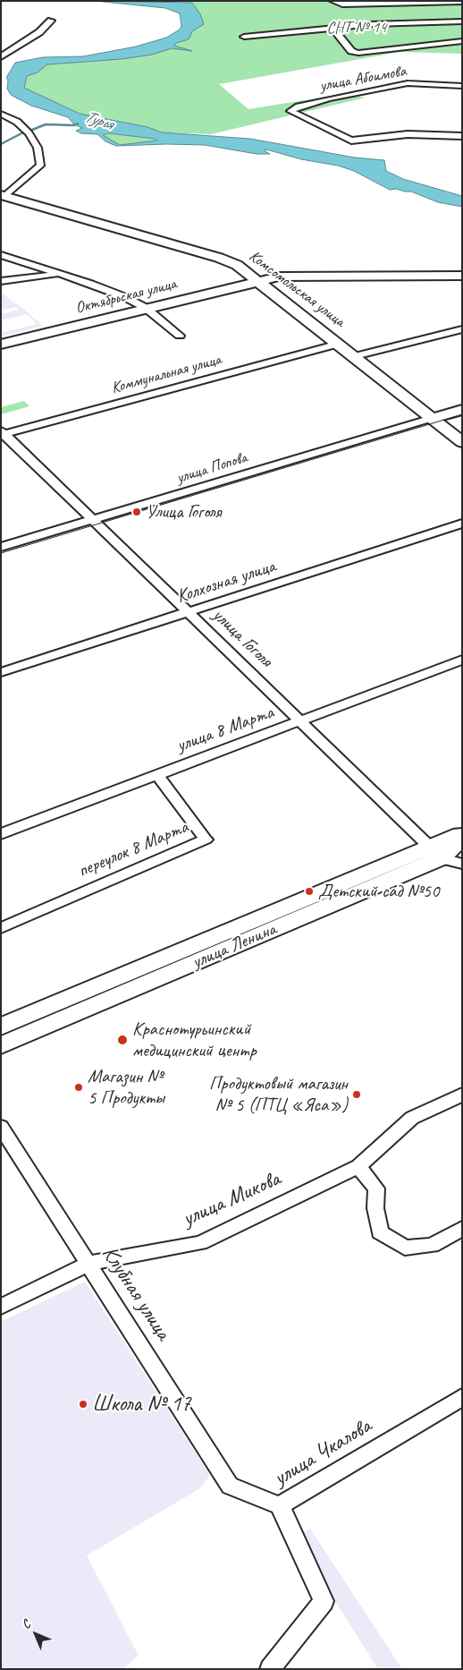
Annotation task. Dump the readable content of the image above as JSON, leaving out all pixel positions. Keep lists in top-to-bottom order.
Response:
{
  "streets": {
    "main road": ["Комсомольская улица", "Октябрьская улица", "улица Ленина"],
    "street": [
      "улица Абоимова",
      "Коммунальная улица",
      "улица Попова",
      "Колхозная улица",
      "улица Гоголя",
      "улица 8 Марта",
      "переулок 8 Марта",
      "улица Микова",
      "Клубная улица",
      "улица Чкалова"
    ]
  },
  "crossings": [
    ["Комсомольская улица", "Октябрьская улица"],
    ["Комсомольская улица", "Коммунальная улица"],
    ["Комсомольская улица", "улица Попова"],
    ["Коммунальная улица", "улица Гоголя"],
    ["улица Попова", "улица Гоголя"],
    ["Колхозная улица", "улица Гоголя"],
    ["улица Гоголя", "улица 8 Марта"],
    ["улица Гоголя", "улица Ленина"],
    ["улица 8 Марта", "переулок 8 Марта"],
    ["улица Микова", "Клубная улица"],
    ["Клубная улица", "улица Чкалова"]
  ],
  "water": ["Турья"],
  "parks": ["СНТ № 14"],
  "places": [
    "Улица Гоголя",
    "Детский сад №50",
    "Краснотурьинский медицинский центр",
    "Магазин № 5 Продукты",
    "Продуктовый магазин № 5 (ПТЦ «Яса»)",
    "Школа № 17"
  ],
  "north": "top left"
}
